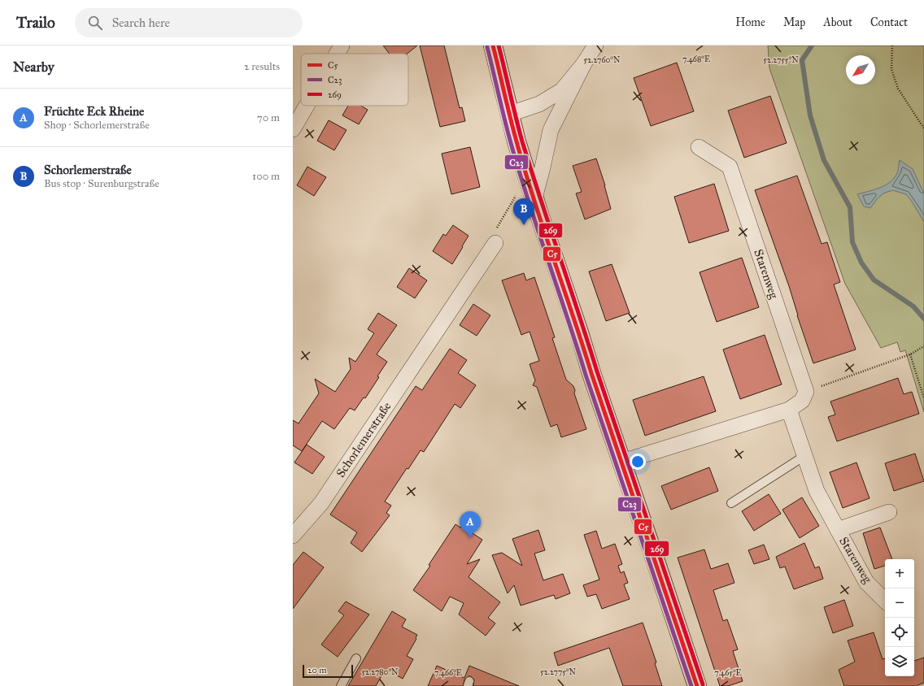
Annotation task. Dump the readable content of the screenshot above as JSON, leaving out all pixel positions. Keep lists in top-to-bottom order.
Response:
{
  "streets": {
    "street": ["Starenweg", "Schorlemerstraße"]
  },
  "lines": ["transit line C5", "transit line 269", "transit line C23"],
  "legend": ["C5", "C23", "269"],
  "scale_bar": "20 m",
  "north": "bottom left",
  "page": {
    "header": "Trailo",
    "search": "Search here",
    "nav": [
      "Home",
      "Map",
      "About",
      "Contact"
    ],
    "heading": ["Nearby", "2 results"],
    "list": [
      {
        "mark": "A",
        "name": "Früchte Eck Rheine",
        "note": "Shop · Schorlemerstraße",
        "value": "70 m"
      },
      {
        "mark": "B",
        "name": "Schorlemerstraße",
        "note": "Bus stop · Surenburgstraße",
        "value": "100 m"
      }
    ],
    "pins": ["B", "A"],
    "map_buttons": ["+", "−"],
    "scale": "20 m"
  },
  "coordinates": [
    "7.468°E",
    "52.2760°N",
    "52.2755°N",
    "52.2780°N",
    "52.2775°N",
    "7.466°E",
    "7.465°E"
  ]
}
